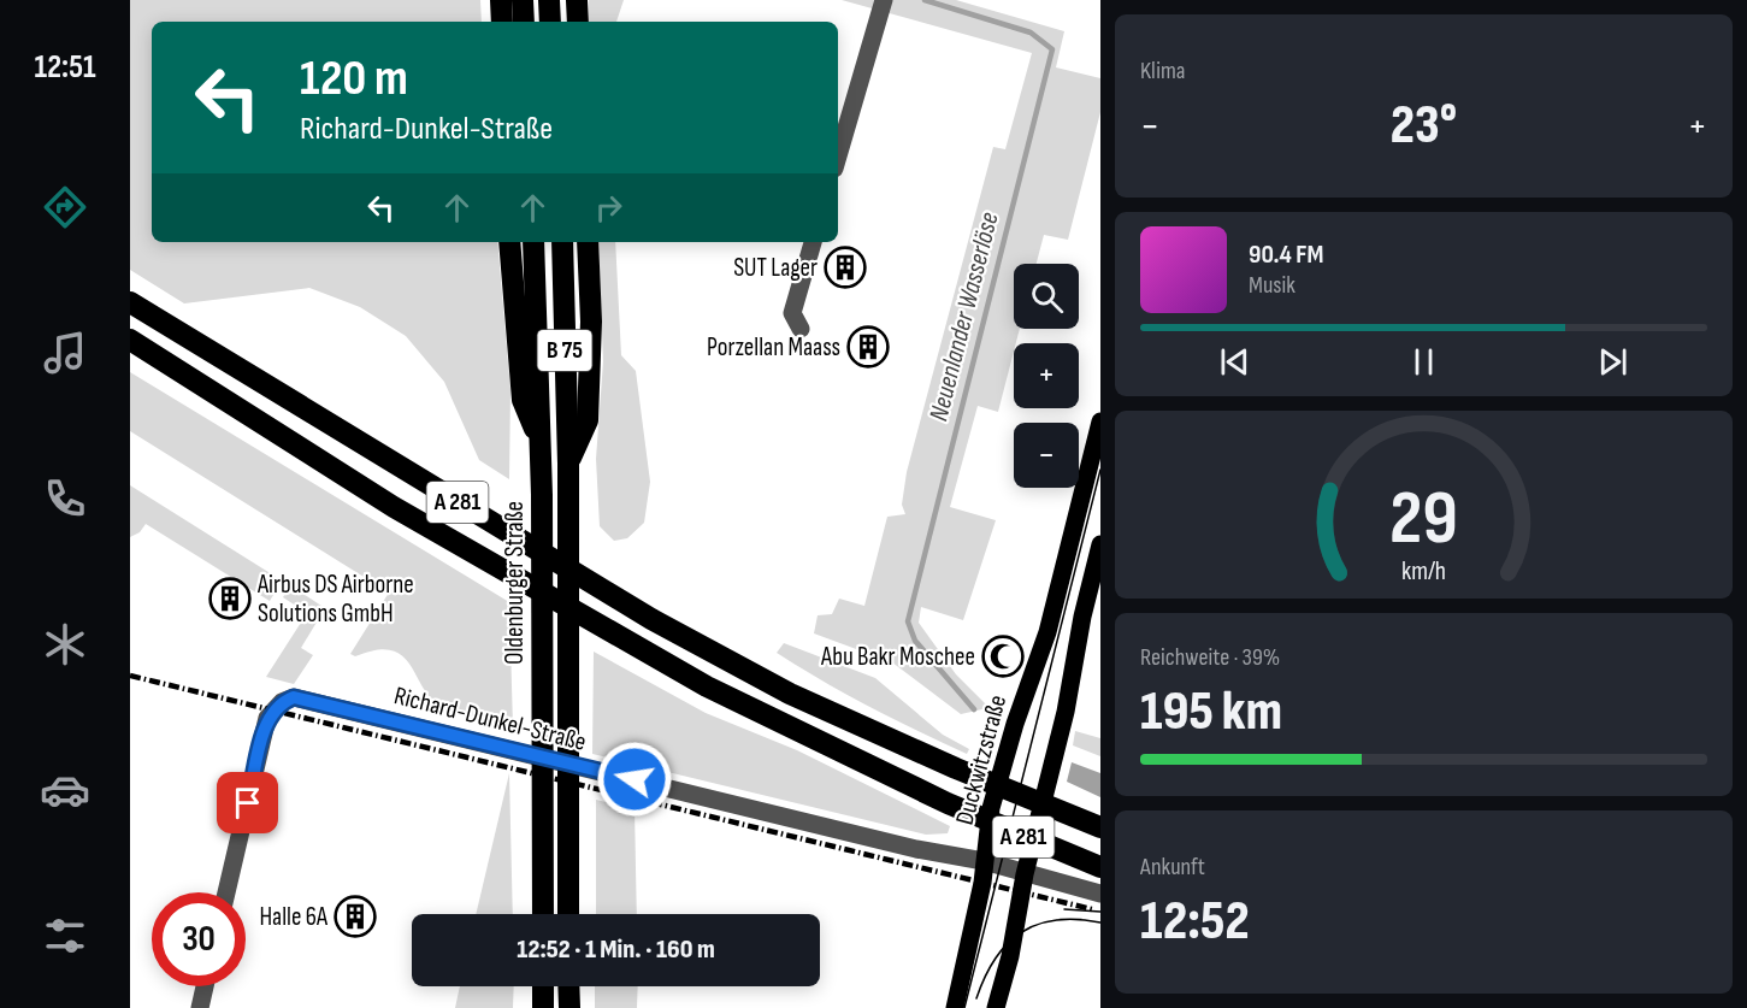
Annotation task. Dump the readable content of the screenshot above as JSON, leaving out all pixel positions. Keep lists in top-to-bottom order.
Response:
{
  "streets": {
    "highway": ["B 75", "A 281", "Oldenburger Straße"],
    "main road": ["Duckwitzstraße"],
    "street": ["Richard-Dunkel-Straße"]
  },
  "crossings": [
    ["Richard-Dunkel-Straße", "Duckwitzstraße"]
  ],
  "water": ["Neuenlander Wasserlöse"],
  "places": {
    "building": [
      "SUT Lager",
      "Porzellan Maass",
      "Airbus DS Airborne Solutions GmbH",
      "Halle 6A"
    ],
    "mosque": ["Abu Bakr Moschee"]
  },
  "page": {
    "tabs": "12:51",
    "tile": [
      "Klima",
      ["Reichweite · 39%", "195 km"],
      ["Ankunft", "12:52"]
    ],
    "turn": ["120 m", "Richard-Dunkel-Straße"],
    "heat": ["−", "23°", "+"],
    "song": ["90.4 FM", "Musik"],
    "map_buttons": ["+", "−"],
    "limit": "30",
    "trip": "12:52 · 1 Min. · 160 m",
    "gauge": ["29", "km/h"]
  }
}
